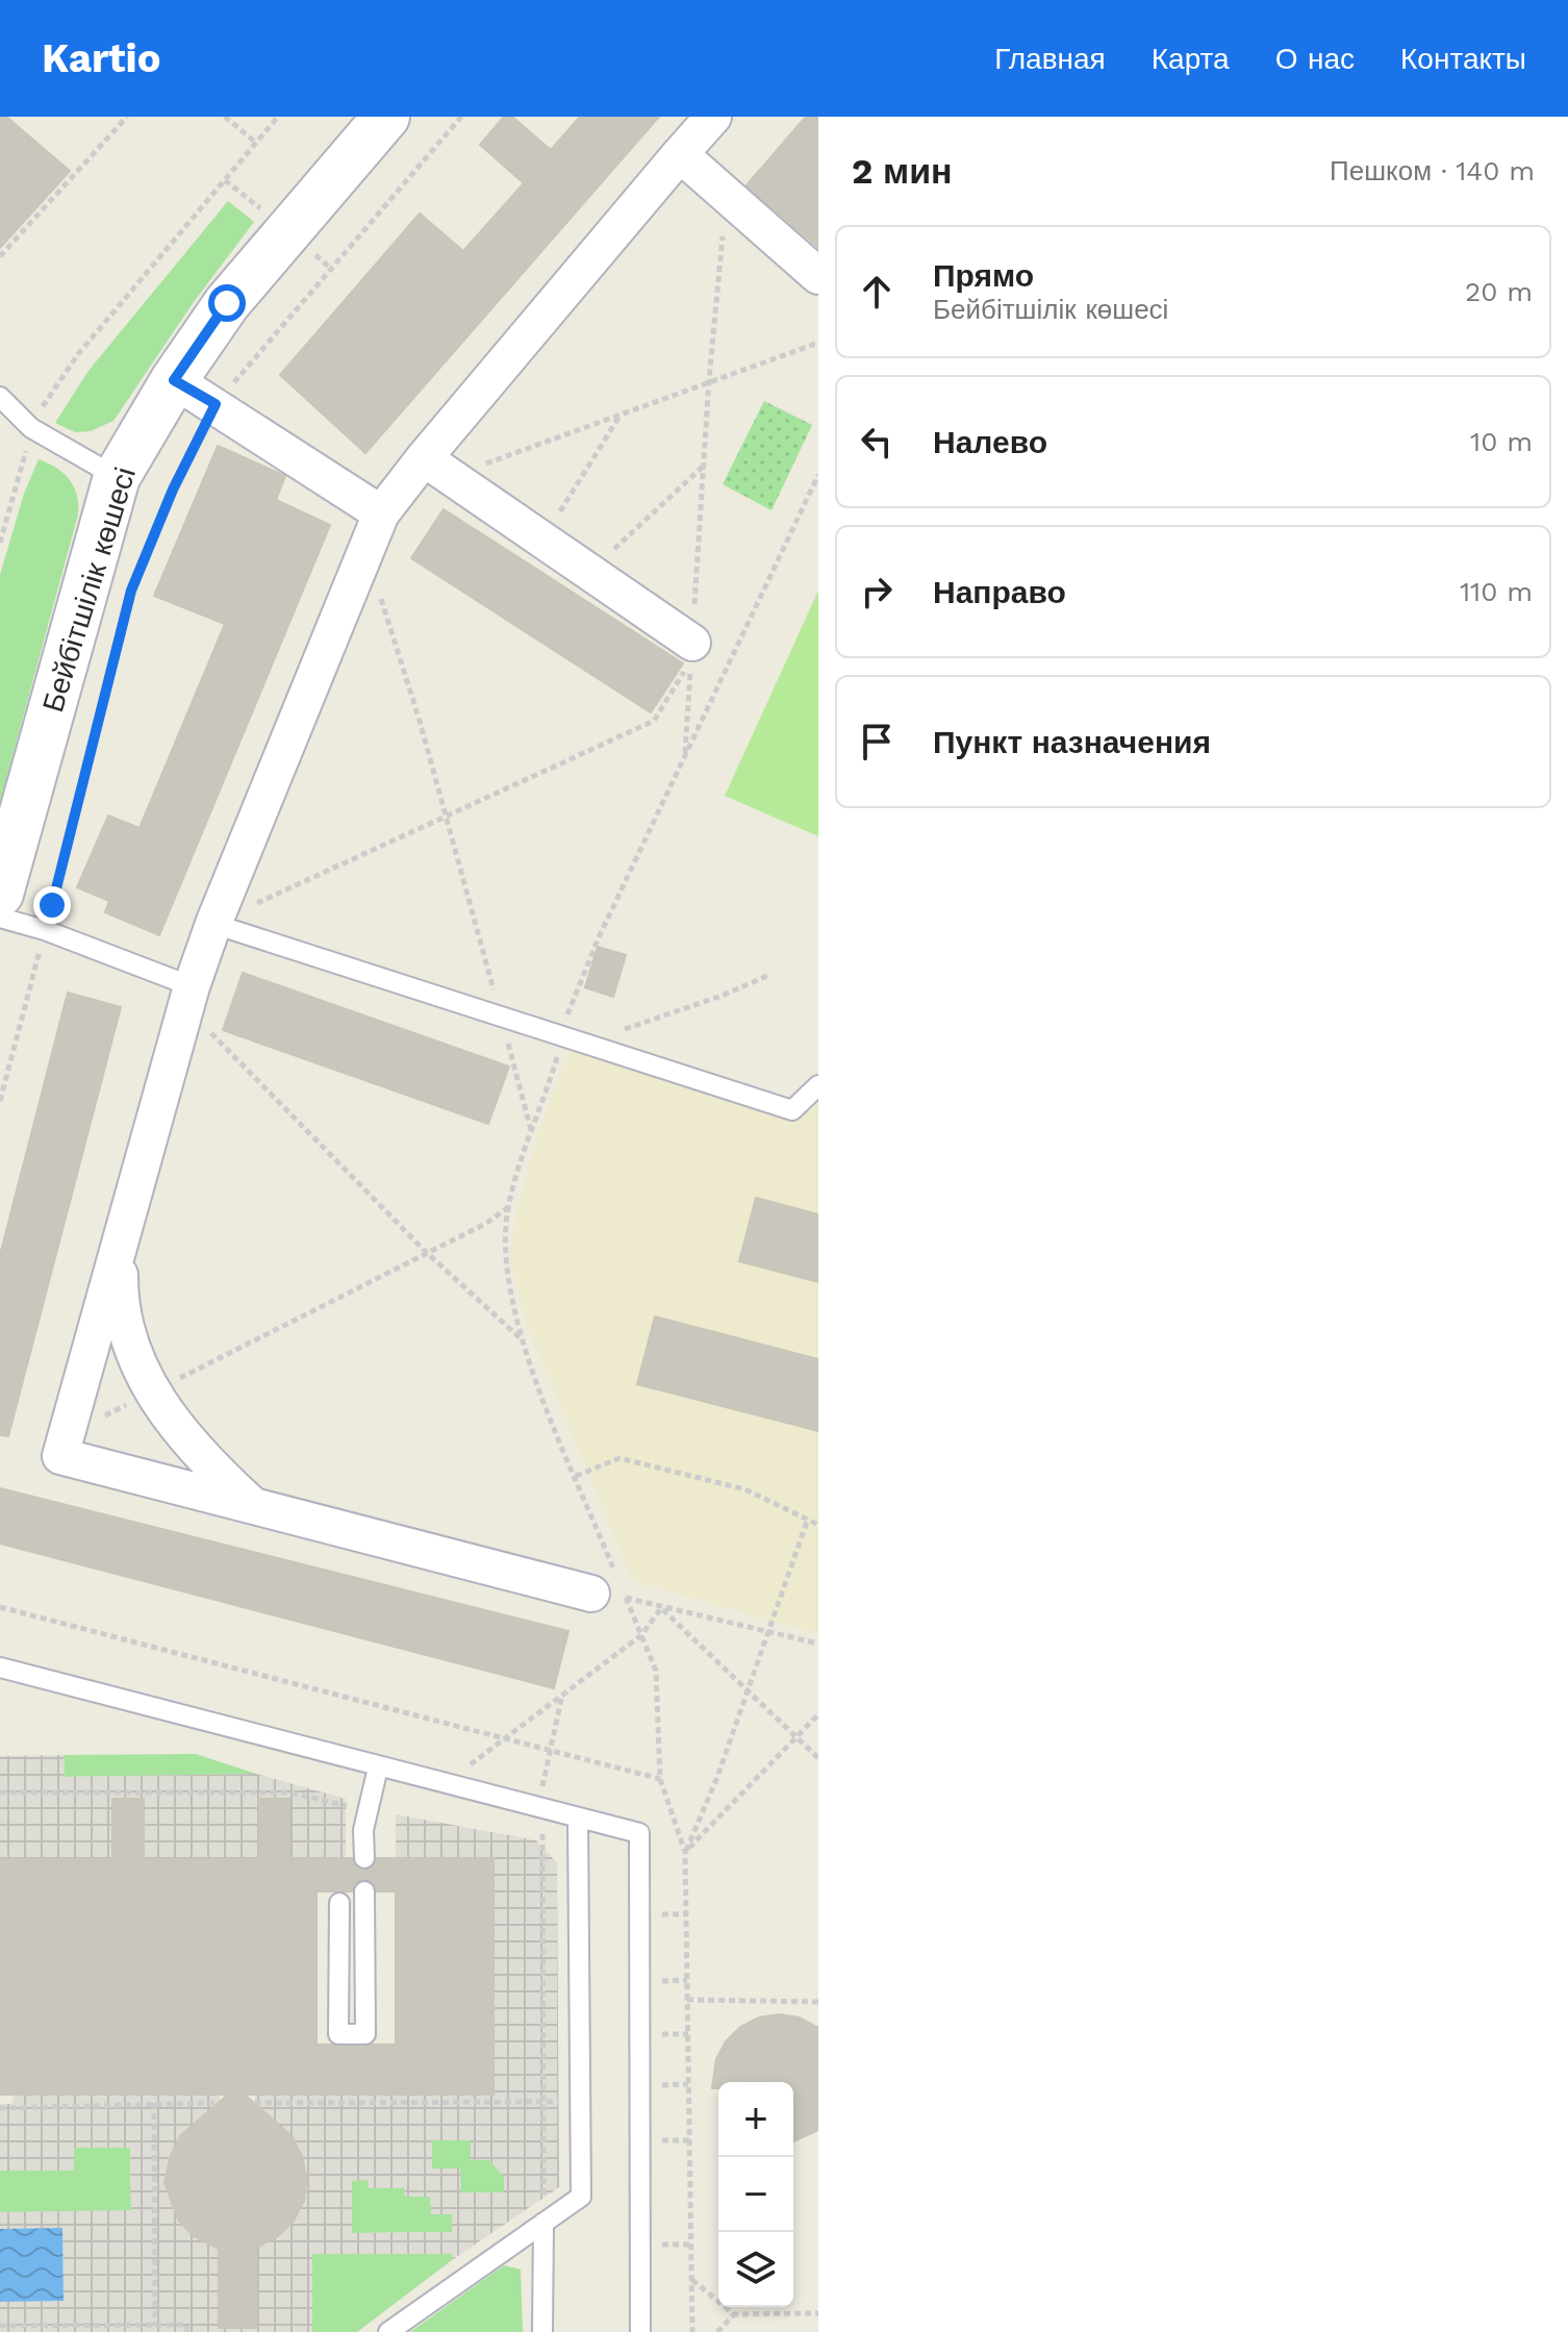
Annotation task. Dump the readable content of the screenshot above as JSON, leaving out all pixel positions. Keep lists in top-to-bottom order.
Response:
{
  "streets": {
    "street": ["Бейбітшілік көшесі"]
  },
  "page": {
    "header": "Kartio",
    "nav": [
      "Главная",
      "Карта",
      "О нас",
      "Контакты"
    ],
    "heading": ["2 мин", "Пешком · 140 m"],
    "list": [
      ["Прямо", "Бейбітшілік көшесі", "20 m"],
      ["Налево", "10 m"],
      ["Направо", "110 m"],
      "Пункт назначения"
    ],
    "map_buttons": ["+", "−"]
  }
}
